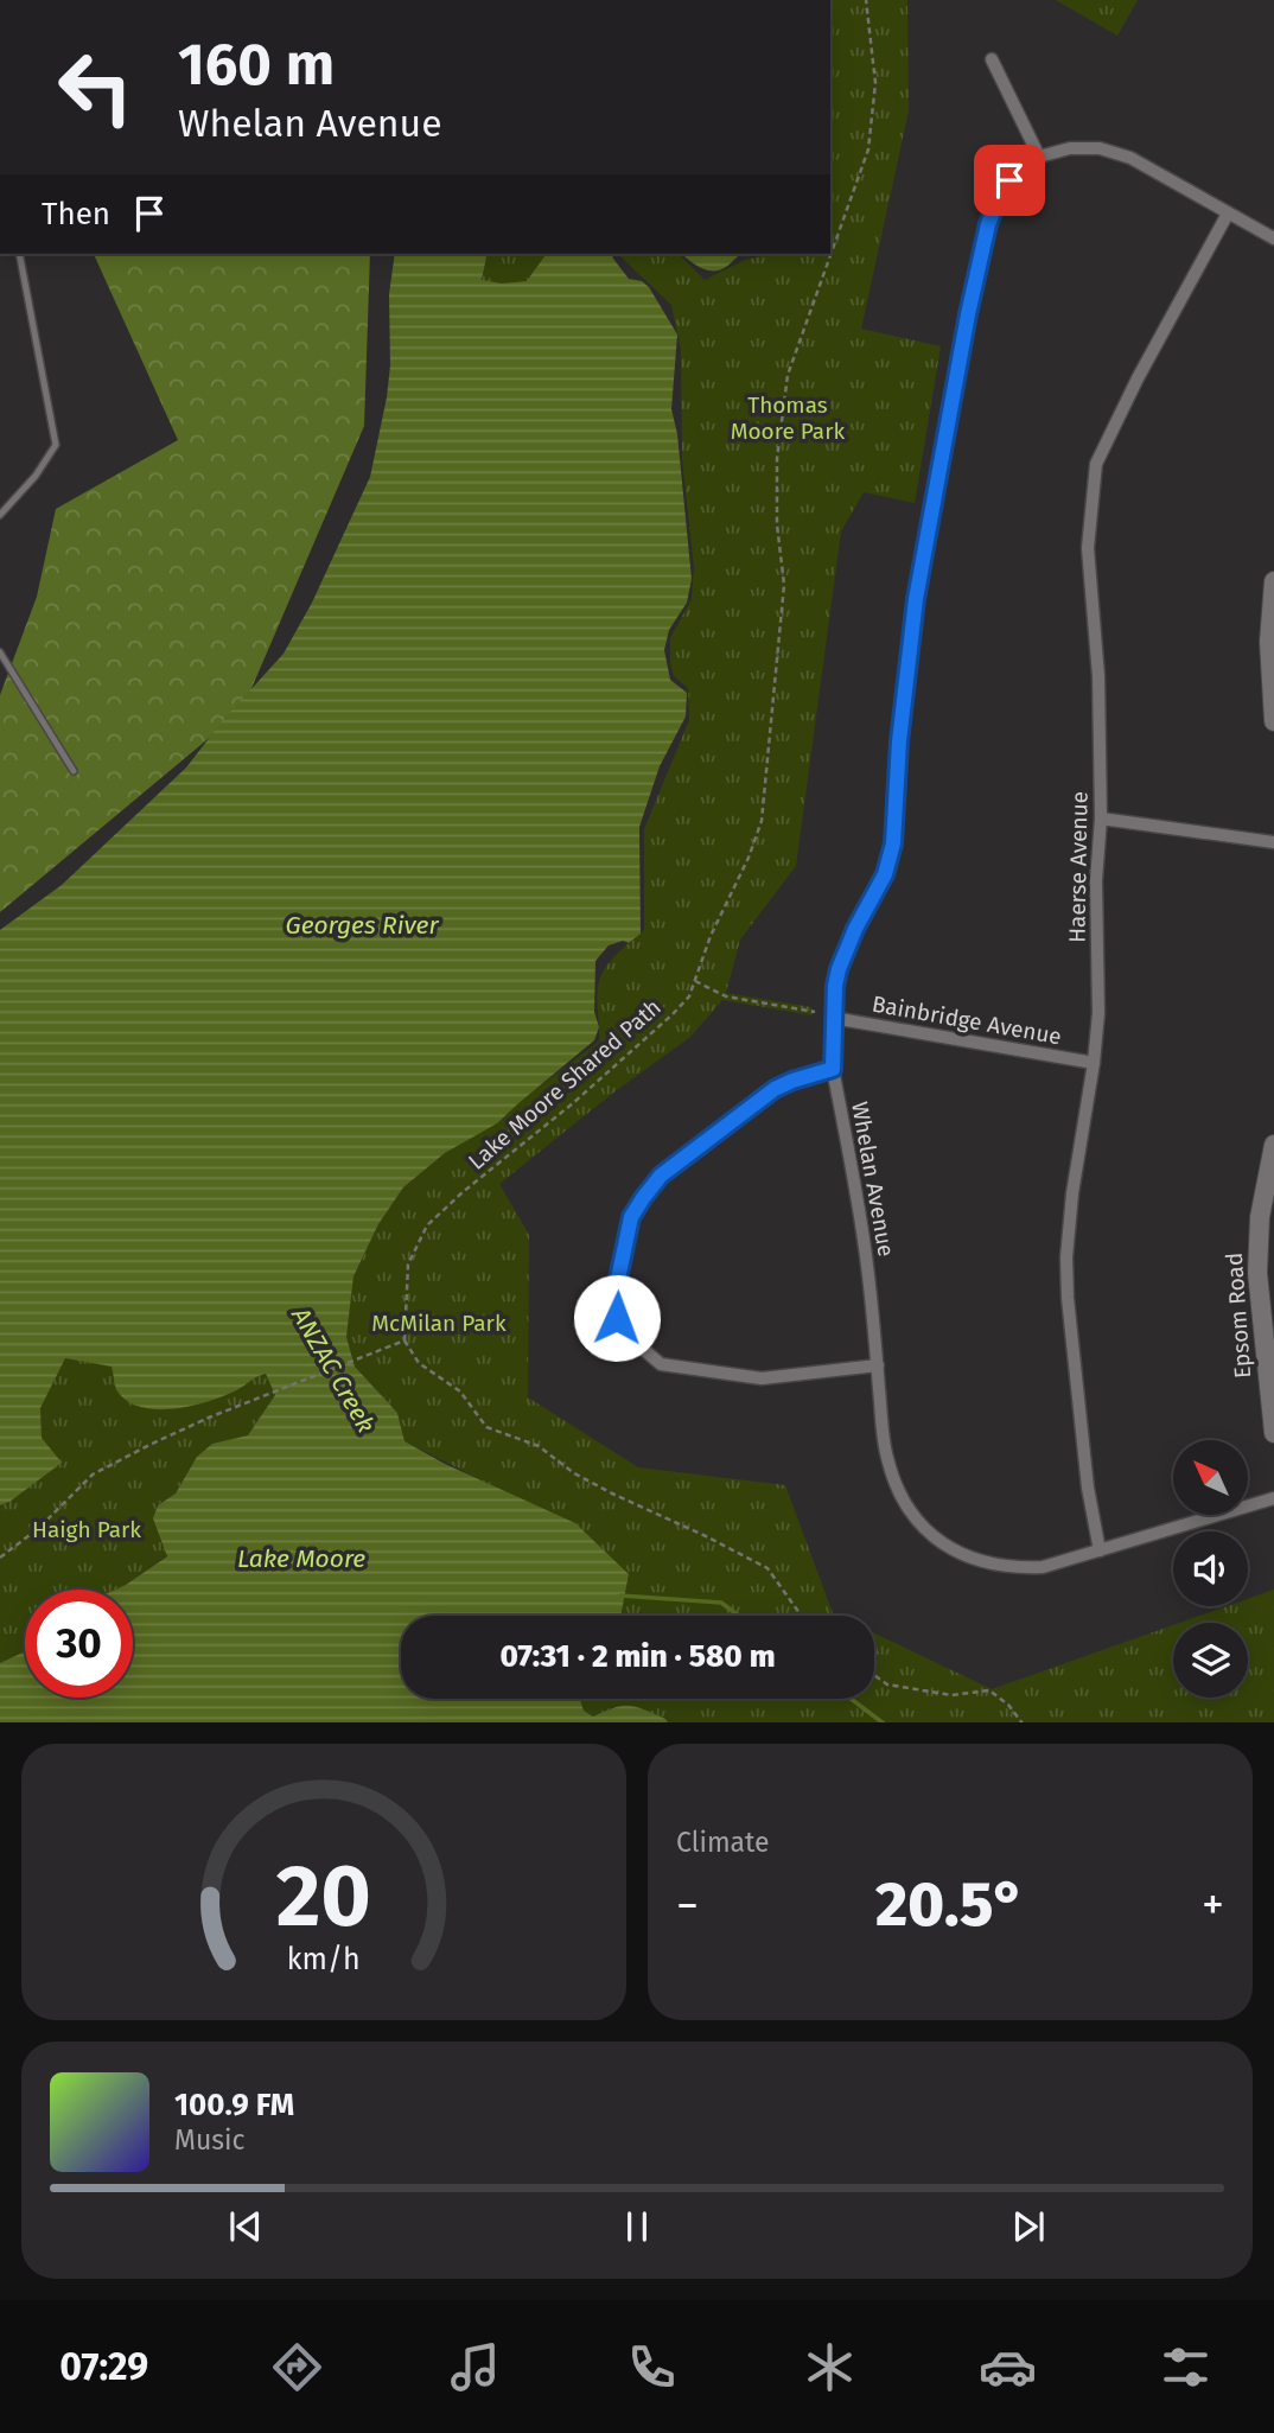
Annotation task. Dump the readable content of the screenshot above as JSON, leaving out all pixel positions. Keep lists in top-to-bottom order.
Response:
{
  "streets": {
    "street": [
      "Haerse Avenue",
      "Bainbridge Avenue",
      "Whelan Avenue",
      "Epsom Road"
    ],
    "path": ["Lake Moore Shared Path"]
  },
  "crossings": [
    ["Haerse Avenue", "Bainbridge Avenue"],
    ["Haerse Avenue", "Whelan Avenue"],
    ["Bainbridge Avenue", "Whelan Avenue"]
  ],
  "water": ["Georges River", "ANZAC Creek", "Lake Moore"],
  "parks": ["Thomas Moore Park", "McMilan Park", "Haigh Park"],
  "north": "top left",
  "page": {
    "turn": ["160 m", "Whelan Avenue"],
    "then": "Then",
    "limit": "30",
    "trip": "07:31 · 2 min · 580 m",
    "tile": "Climate",
    "heat": ["−", "20.5°", "+"],
    "song": ["100.9 FM", "Music"],
    "tabs": "07:29",
    "gauge": ["20", "km/h"]
  }
}
